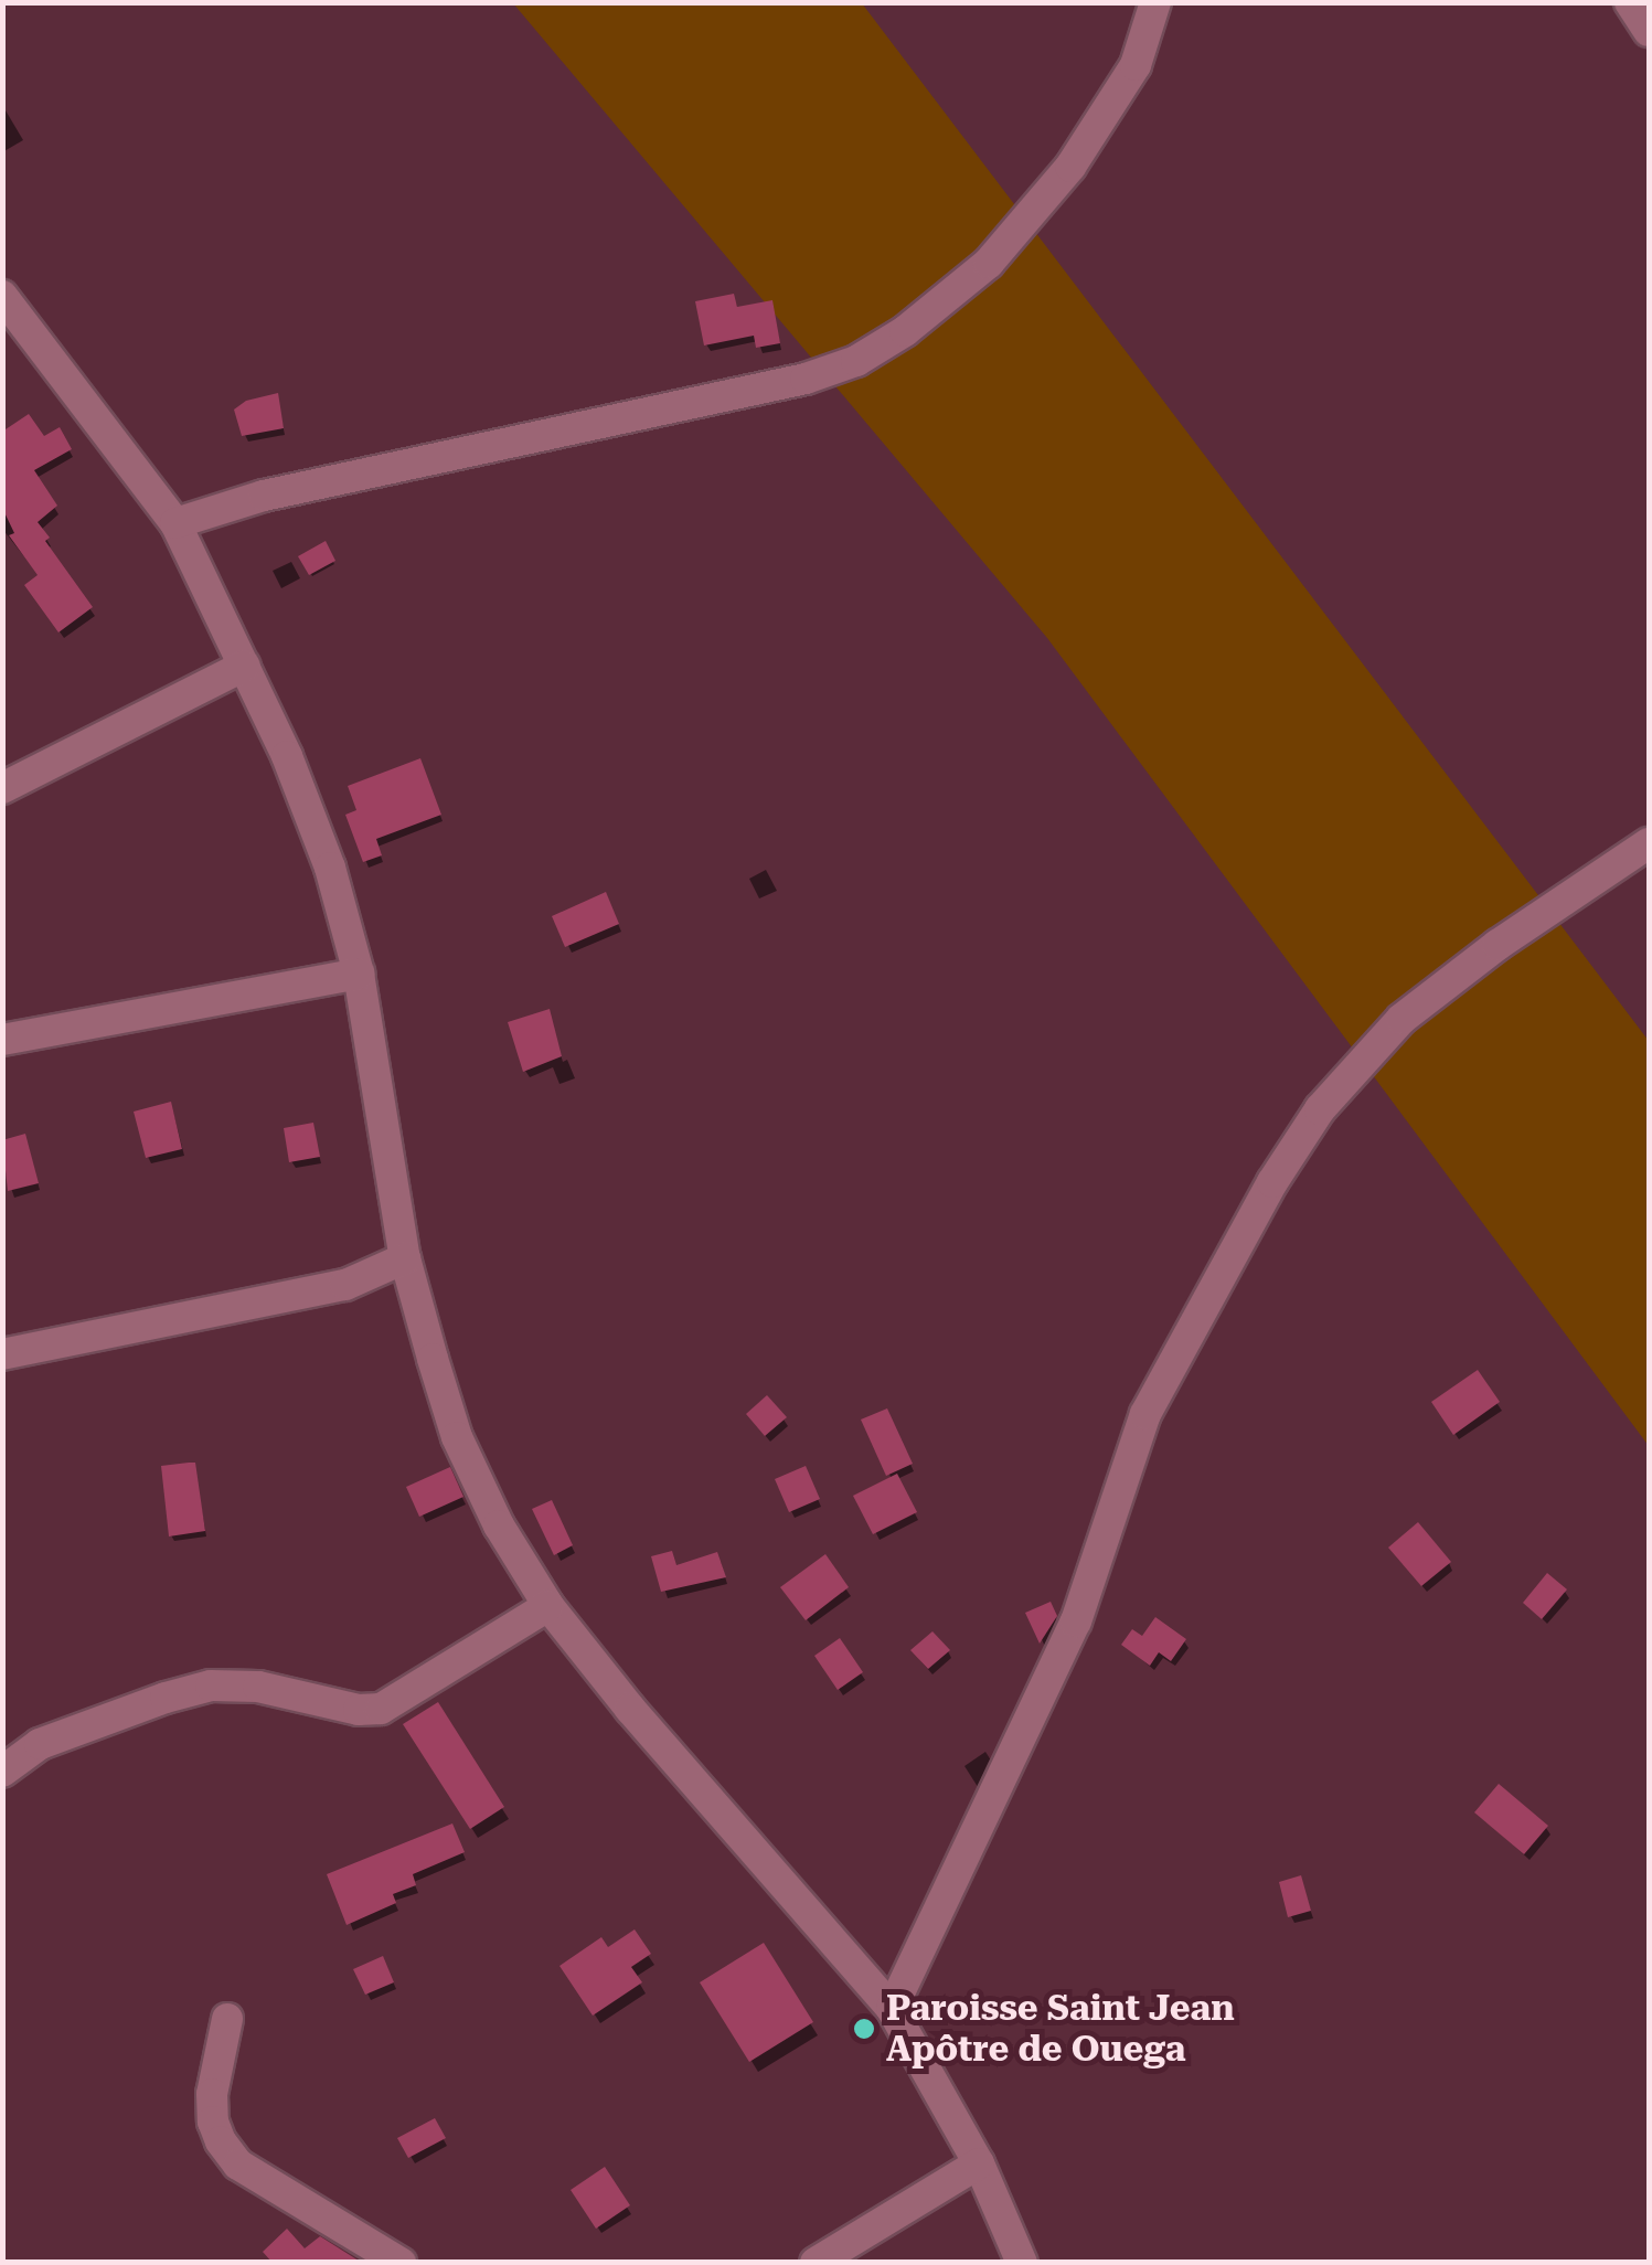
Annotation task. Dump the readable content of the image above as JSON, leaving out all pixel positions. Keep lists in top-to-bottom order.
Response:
{
  "places": ["Paroisse Saint Jean Apôtre de Ouega"]
}
